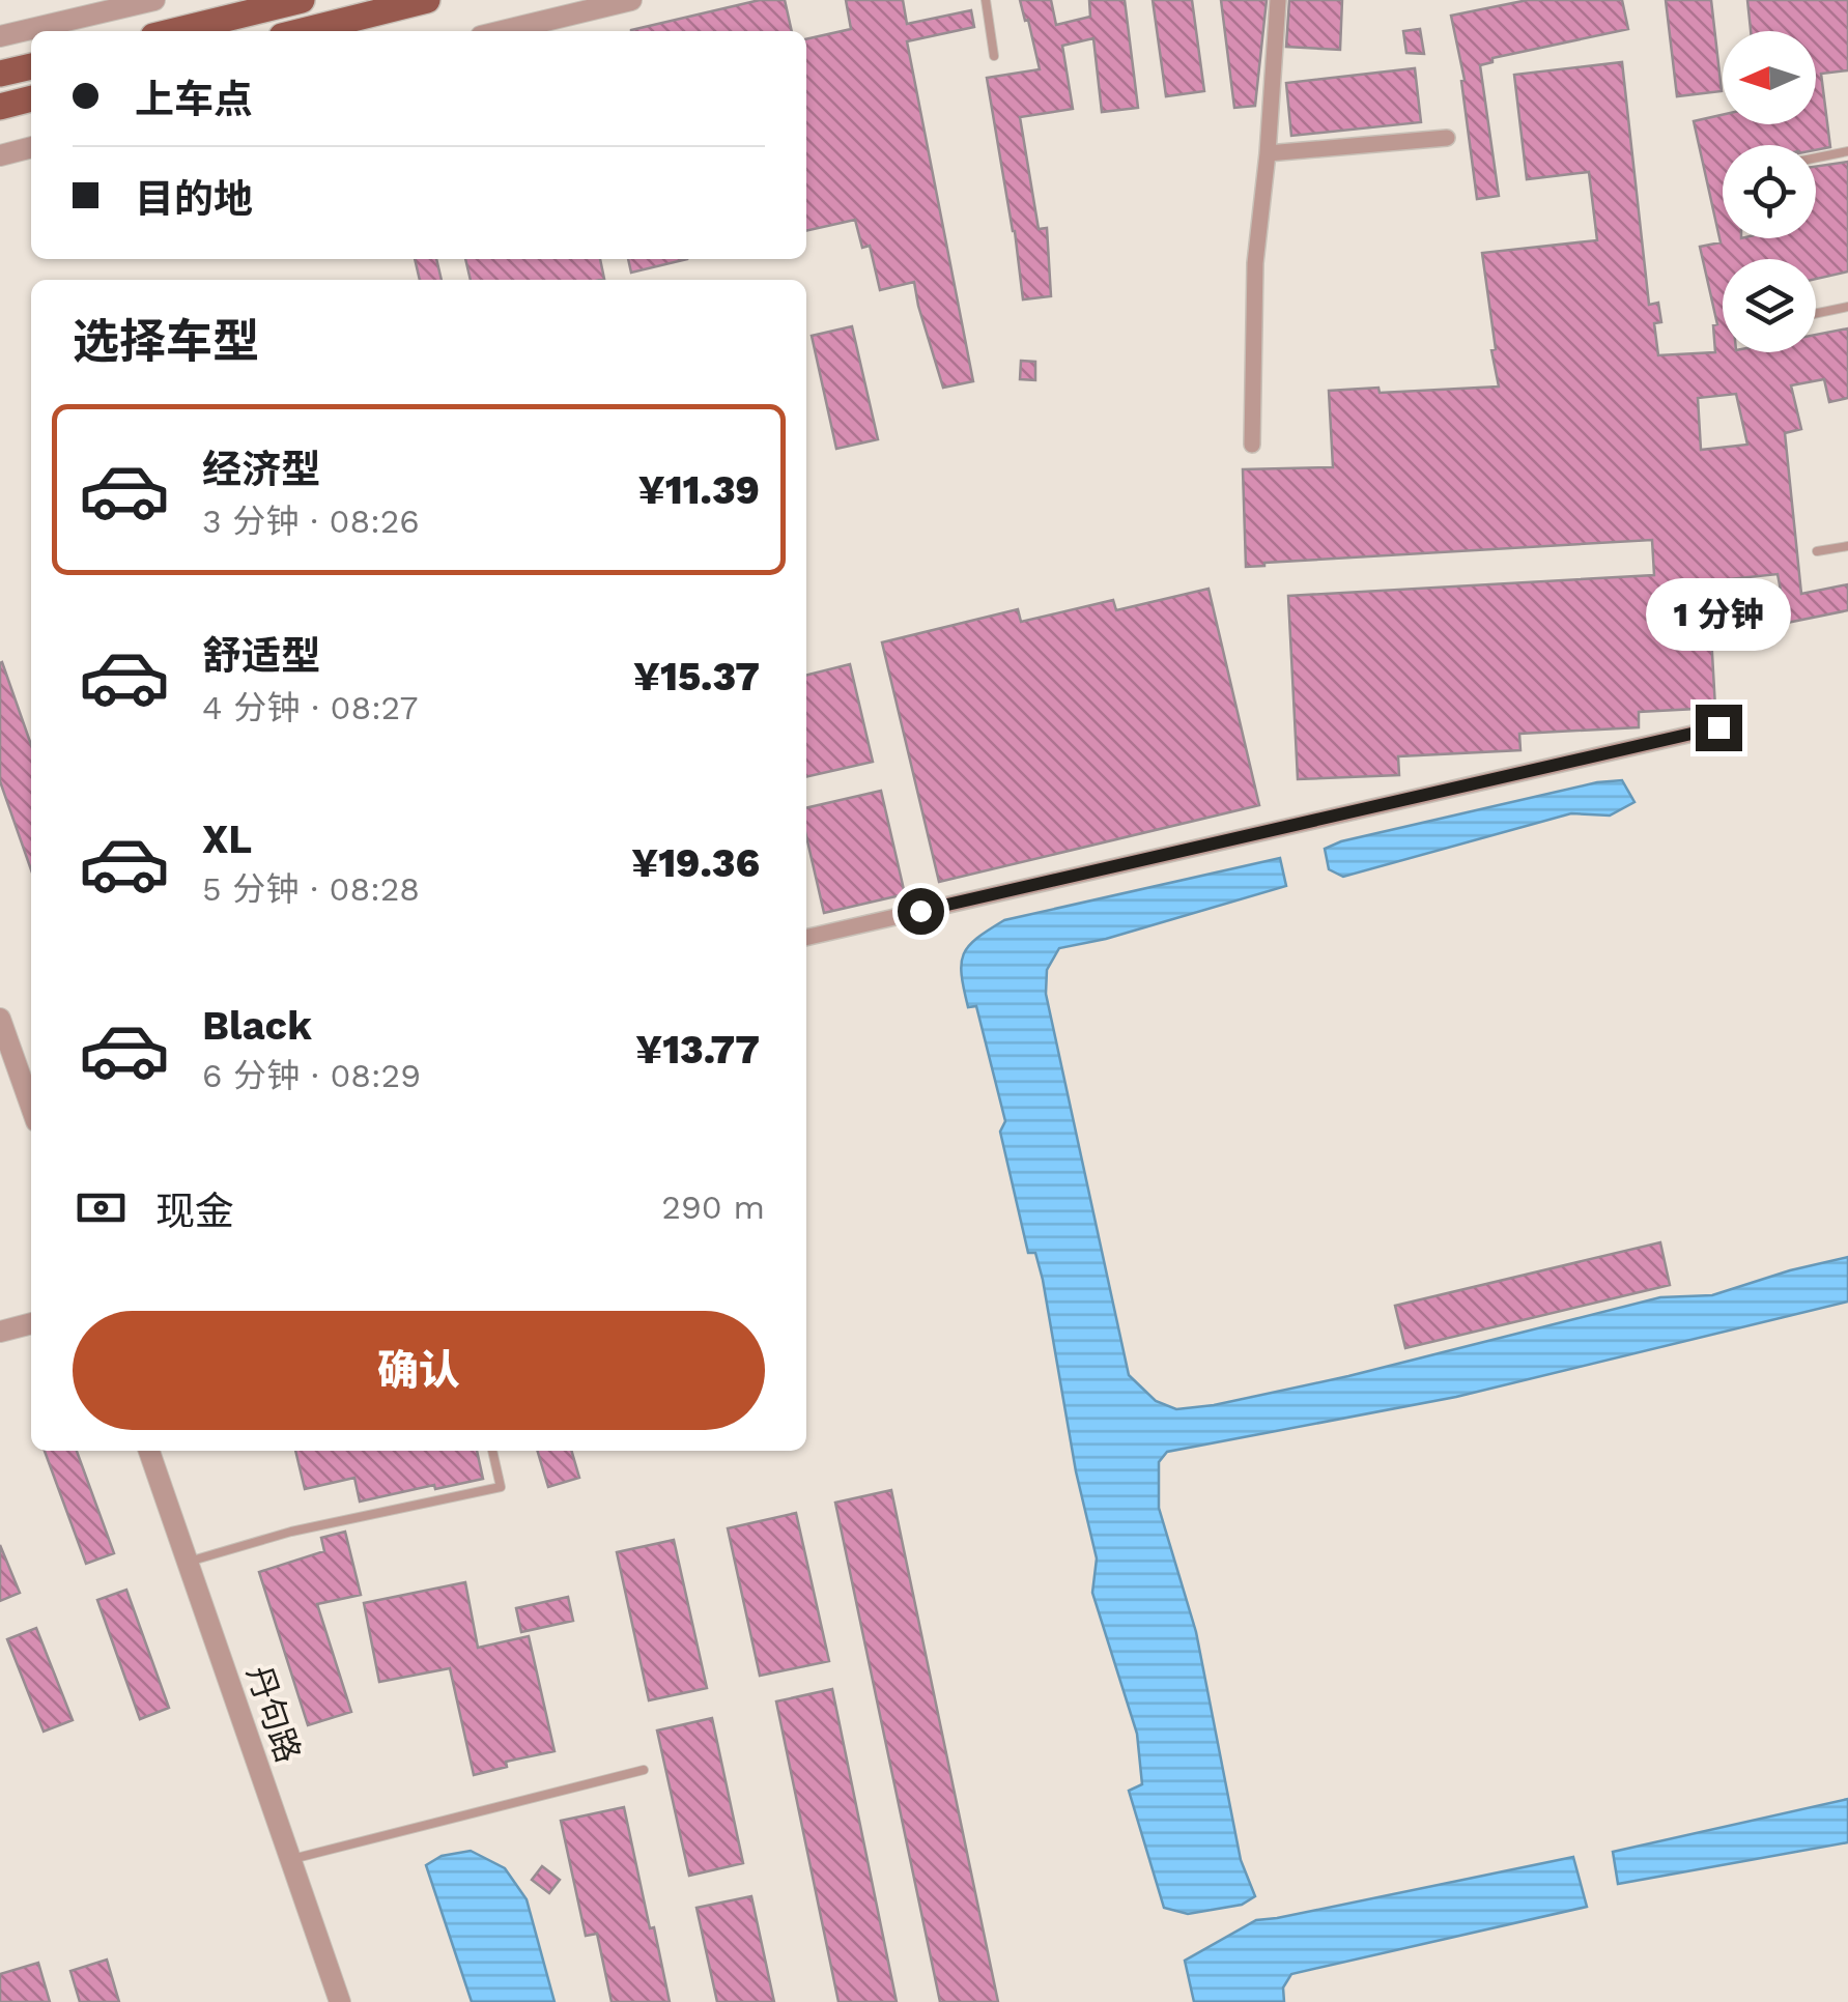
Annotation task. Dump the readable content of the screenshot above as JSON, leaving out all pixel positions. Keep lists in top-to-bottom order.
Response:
{
  "streets": {
    "street": ["丹句路"]
  },
  "north": "left",
  "page": {
    "banner": ["上车点", "目的地"],
    "heading": "选择车型",
    "list": [
      {
        "name": "经济型",
        "note": "3 分钟 · 08:26",
        "value": "¥11.39"
      },
      {
        "name": "舒适型",
        "note": "4 分钟 · 08:27",
        "value": "¥15.37"
      },
      {
        "name": "XL",
        "note": "5 分钟 · 08:28",
        "value": "¥19.36"
      },
      {
        "name": "Black",
        "note": "6 分钟 · 08:29",
        "value": "¥13.77"
      }
    ],
    "bubble": "1 分钟",
    "pay": ["现金", "290 m"],
    "buttons": "确认"
  }
}
